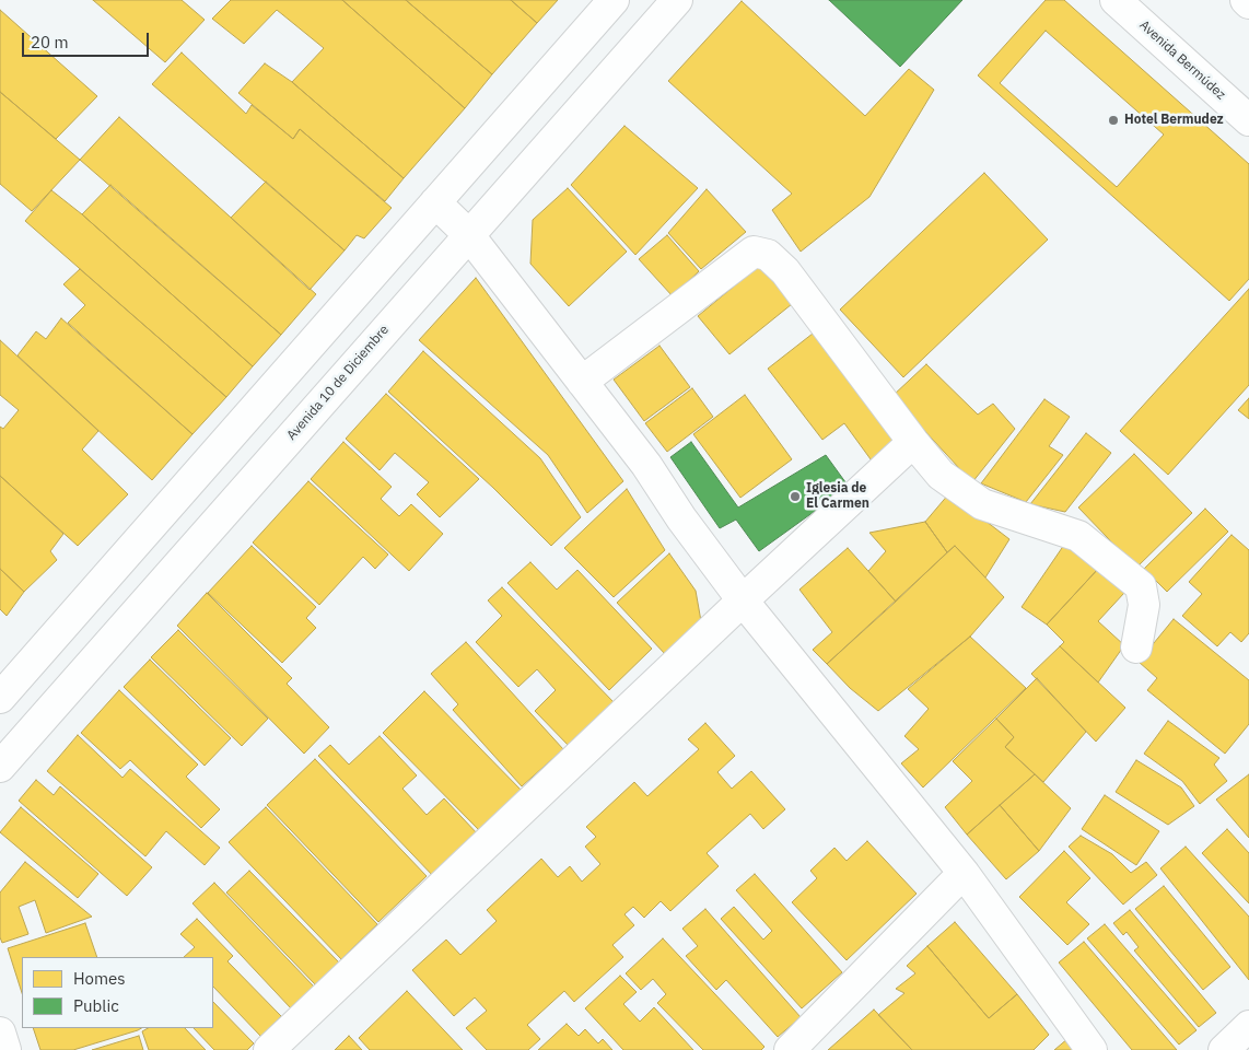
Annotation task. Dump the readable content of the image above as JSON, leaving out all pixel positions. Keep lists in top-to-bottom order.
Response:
{
  "streets": {
    "street": ["Avenida Bermúdez", "Avenida 10 de Diciembre"]
  },
  "places": ["Hotel Bermudez", "Iglesia de El Carmen"],
  "legend": ["Homes", "Public"],
  "scale_bar": "20 m"
}
